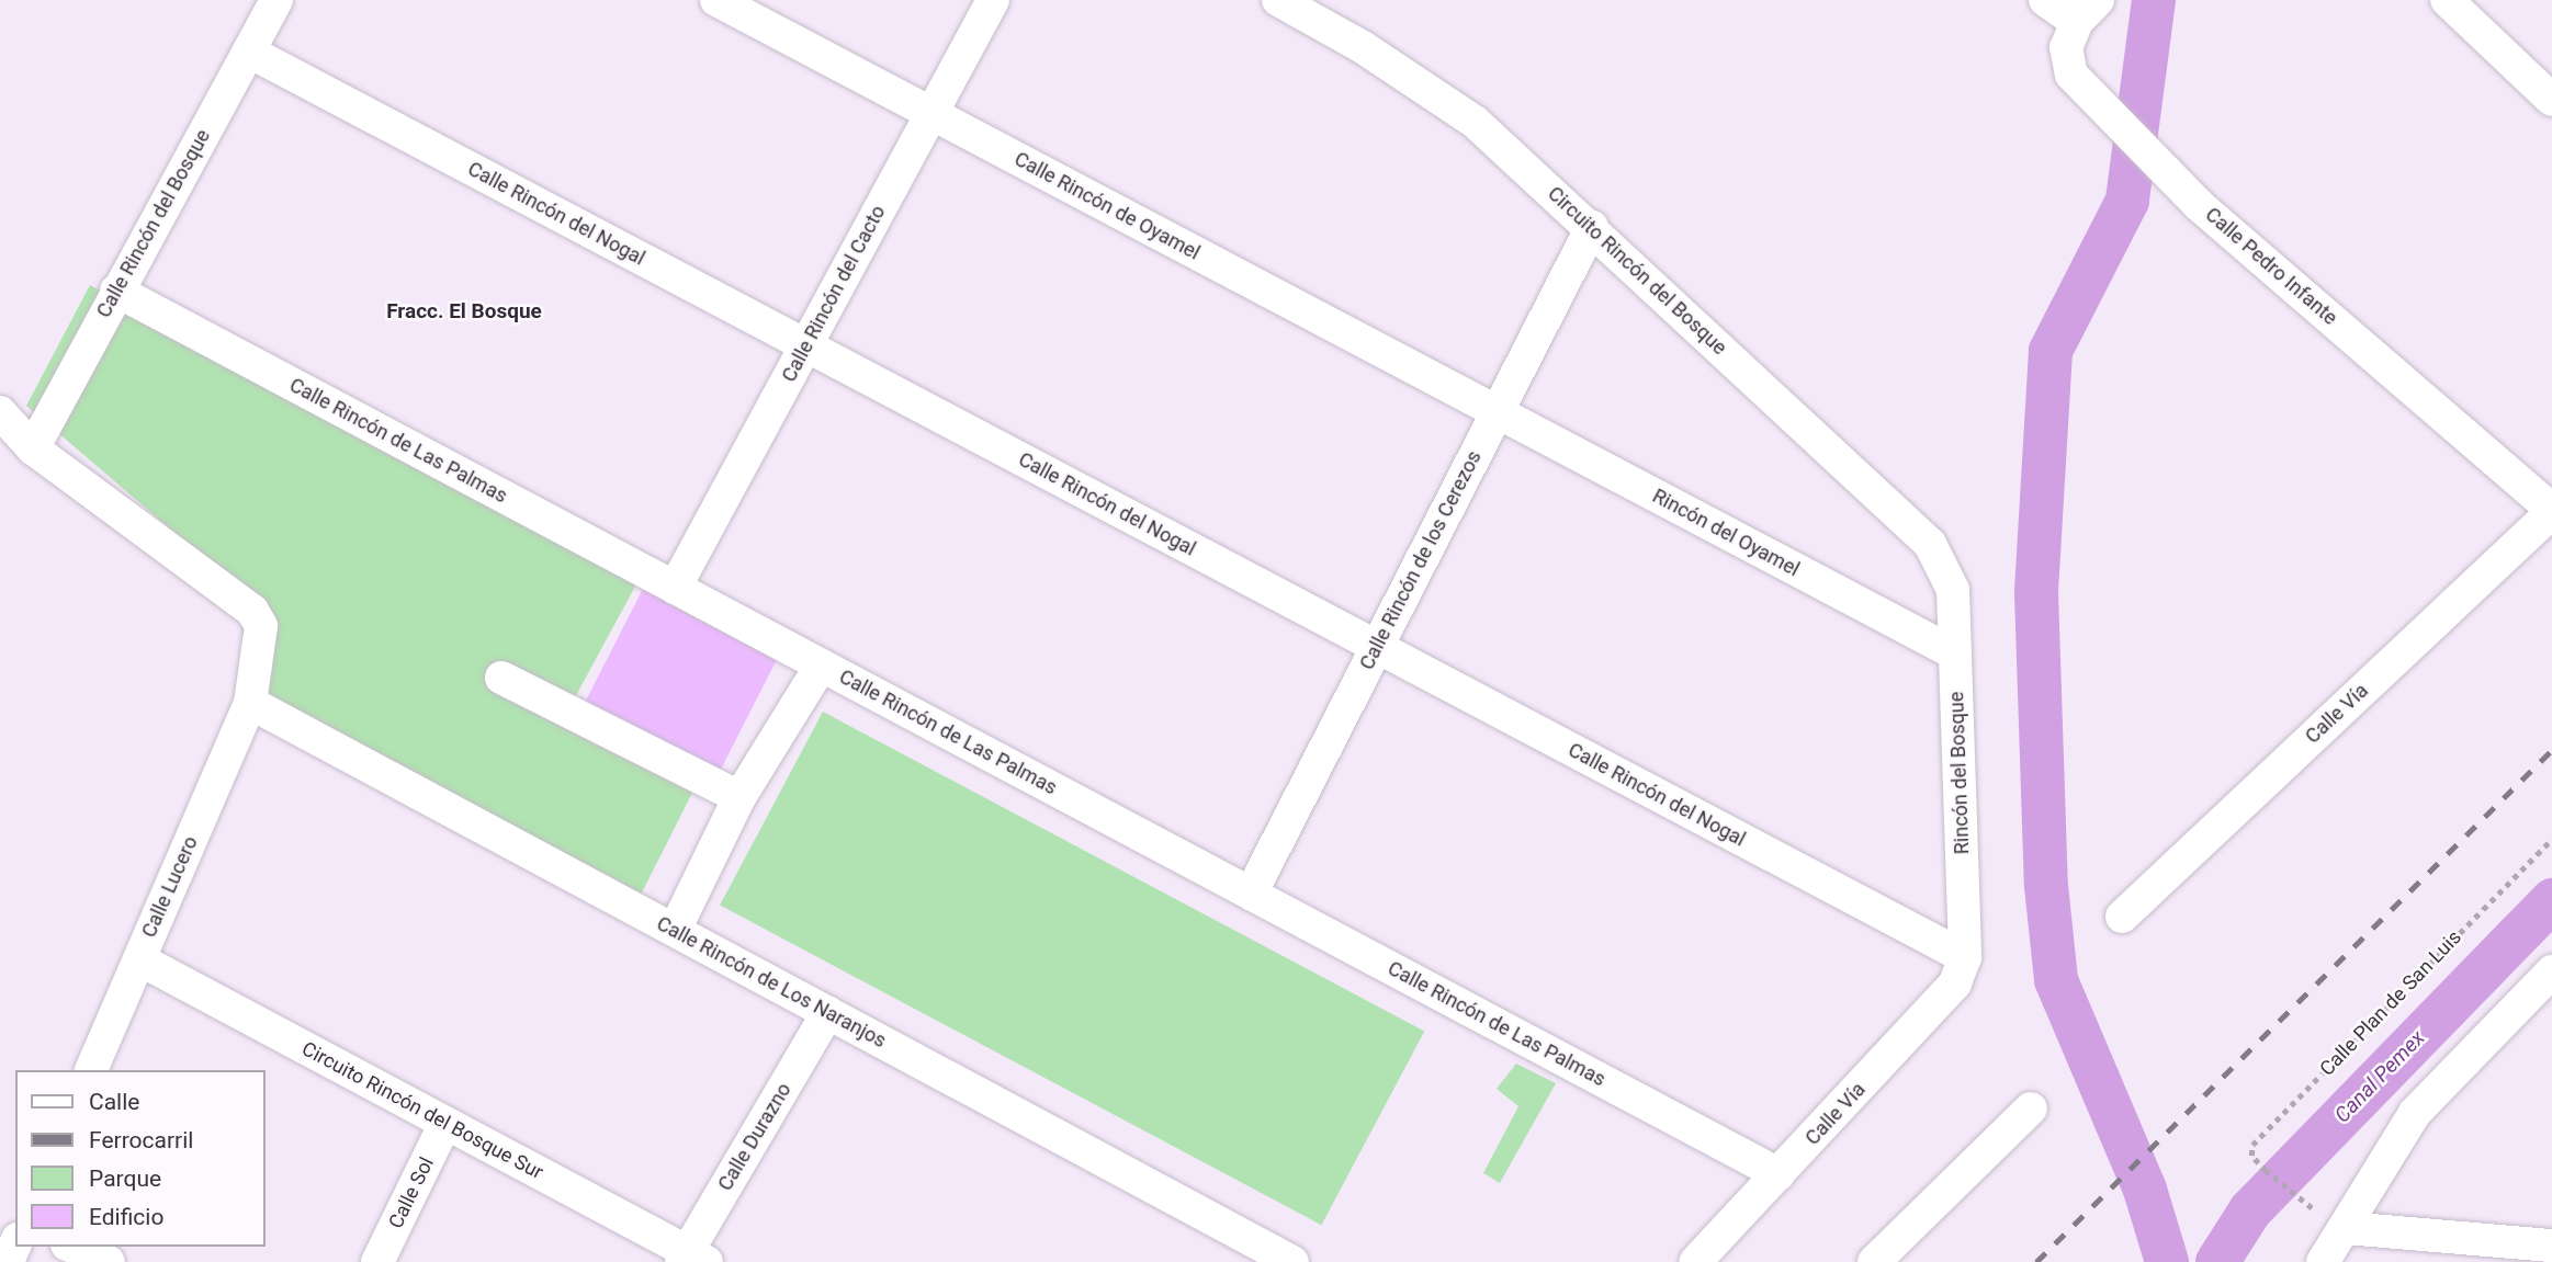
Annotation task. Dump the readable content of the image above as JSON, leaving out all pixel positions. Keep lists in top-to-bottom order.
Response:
{
  "streets": {
    "street": [
      "Calle Rincón de Oyamel",
      "Calle Rincón del Nogal",
      "Calle Rincón del Bosque",
      "Calle Pedro Infante",
      "Circuito Rincón del Bosque",
      "Calle Rincón del Cacto",
      "Calle Rincón de Las Palmas",
      "Rincón del Oyamel",
      "Calle Rincón de los Cerezos",
      "Calle Vía",
      "Rincón del Bosque",
      "Calle Lucero",
      "Calle Rincón de Los Naranjos",
      "Circuito Rincón del Bosque Sur",
      "Calle Durazno",
      "Calle Sol"
    ],
    "path": ["Calle Plan de San Luis"]
  },
  "crossings": [
    ["Calle Rincón de Oyamel", "Calle Rincón del Cacto"],
    ["Calle Rincón de Oyamel", "Rincón del Oyamel"],
    ["Calle Rincón de Oyamel", "Calle Rincón de los Cerezos"],
    ["Calle Rincón del Nogal", "Calle Rincón del Bosque"],
    ["Calle Rincón del Nogal", "Calle Rincón del Cacto"],
    ["Calle Rincón del Nogal", "Calle Rincón de los Cerezos"],
    ["Calle Rincón del Nogal", "Calle Vía"],
    ["Calle Rincón del Nogal", "Rincón del Bosque"],
    ["Calle Rincón del Bosque", "Calle Rincón de Las Palmas"],
    ["Calle Rincón del Bosque", "Calle Lucero"],
    ["Calle Pedro Infante", "Calle Vía"],
    ["Circuito Rincón del Bosque", "Calle Rincón de los Cerezos"],
    ["Circuito Rincón del Bosque", "Rincón del Bosque"],
    ["Calle Rincón del Cacto", "Calle Rincón de Las Palmas"],
    ["Calle Rincón de Las Palmas", "Calle Rincón de los Cerezos"],
    ["Calle Rincón de Las Palmas", "Calle Vía"],
    ["Rincón del Oyamel", "Calle Rincón de los Cerezos"],
    ["Rincón del Oyamel", "Rincón del Bosque"],
    ["Calle Vía", "Rincón del Bosque"],
    ["Calle Lucero", "Calle Rincón de Los Naranjos"],
    ["Calle Lucero", "Circuito Rincón del Bosque Sur"],
    ["Calle Rincón de Los Naranjos", "Calle Durazno"],
    ["Circuito Rincón del Bosque Sur", "Calle Durazno"],
    ["Circuito Rincón del Bosque Sur", "Calle Sol"]
  ],
  "districts": ["Fracc. El Bosque"],
  "water": ["Canal Pemex"],
  "legend": [
    "Calle",
    "Ferrocarril",
    "Parque",
    "Edificio"
  ]
}
